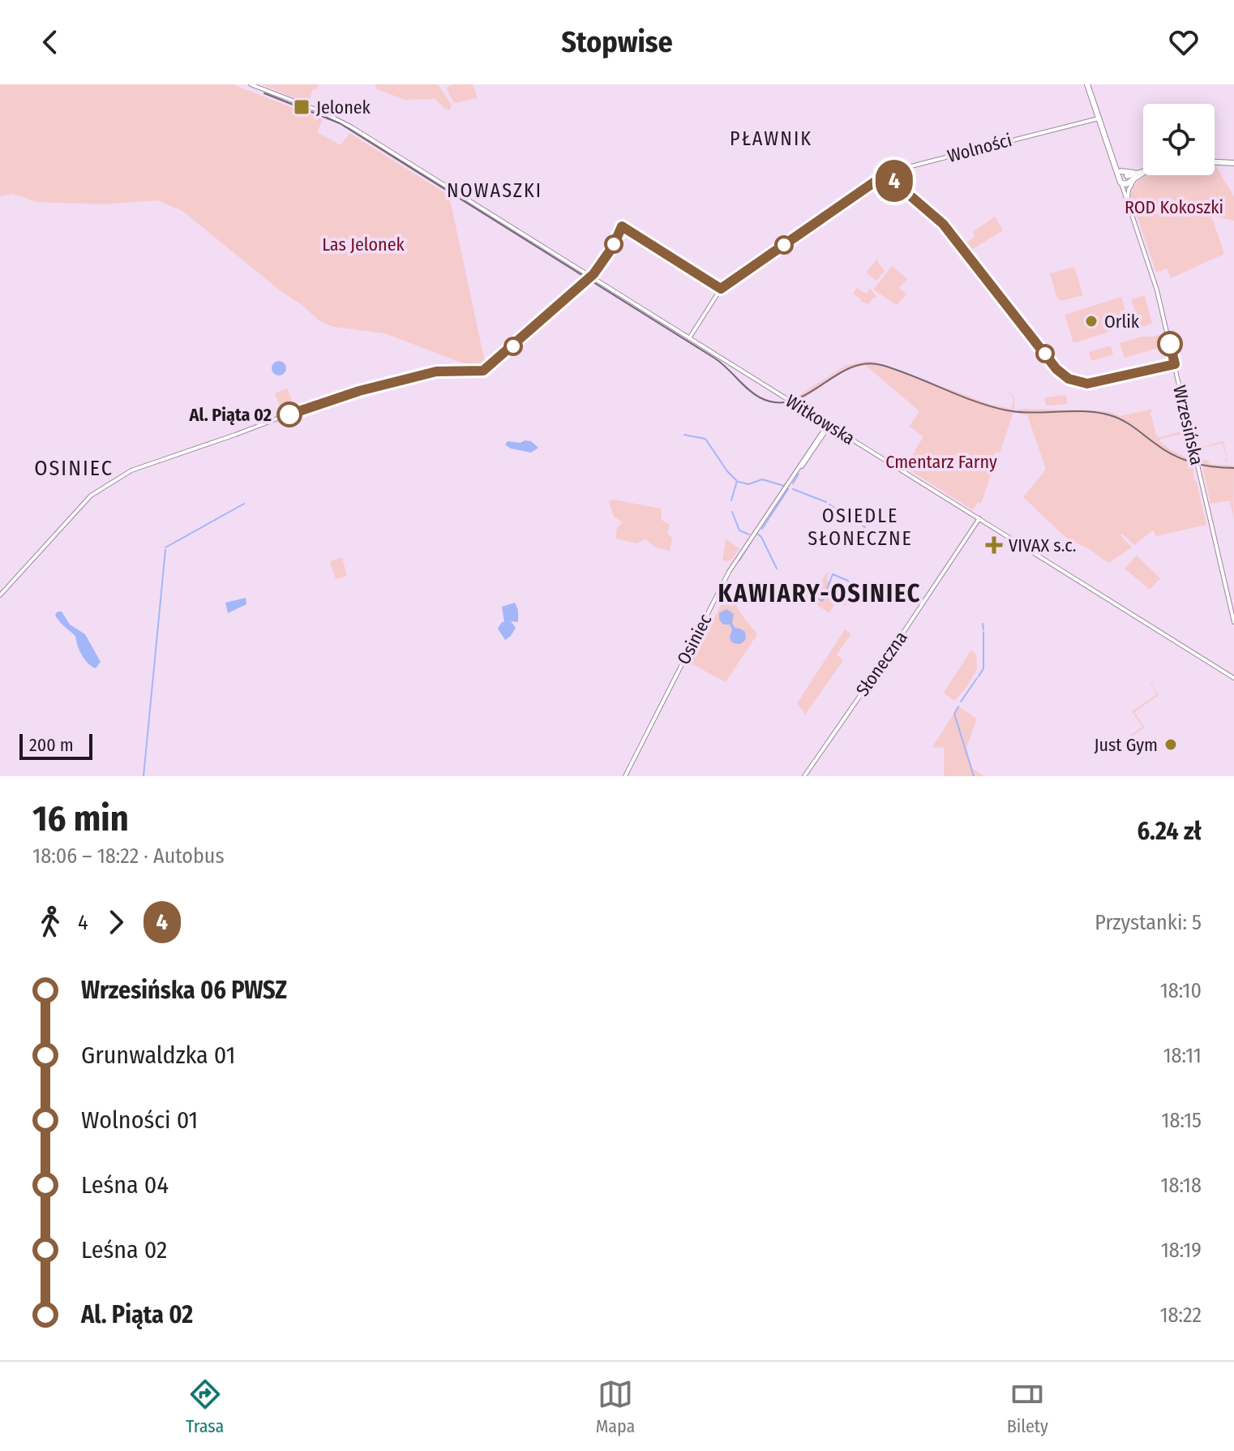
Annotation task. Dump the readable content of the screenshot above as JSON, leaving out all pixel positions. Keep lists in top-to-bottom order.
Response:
{
  "streets": {
    "main road": ["Wrzesińska"],
    "street": [
      "Wolności",
      "Witkowska",
      "Osiniec",
      "Słoneczna"
    ]
  },
  "crossings": [
    ["Wolności", "Witkowska"],
    ["Wolności", "Wrzesińska"],
    ["Witkowska", "Osiniec"],
    ["Witkowska", "Słoneczna"]
  ],
  "districts": [
    "PŁAWNIK",
    "NOWASZKI",
    "OSINIEC",
    "OSIEDLE SŁONECZNE",
    "KAWIARY-OSINIEC"
  ],
  "parks": ["ROD Kokoszki", "Las Jelonek", "Cmentarz Farny"],
  "places": {
    "transit": ["Jelonek"],
    "other": ["Orlik", "Al. Piąta 02", "Just Gym"],
    "health": ["VIVAX s.c."]
  },
  "lines": ["bus line 4"],
  "scale_bar": "200 m",
  "page": {
    "header": "Stopwise",
    "on_map": "4",
    "scale": "200 m",
    "heading": ["16 min", "18:06 – 18:22 · Autobus", "6.24 zł"],
    "legs": ["4", "4", "Przystanki: 5"],
    "list": [
      {
        "name": "Wrzesińska 06 PWSZ",
        "value": "18:10"
      },
      {
        "name": "Grunwaldzka 01",
        "value": "18:11"
      },
      {
        "name": "Wolności 01",
        "value": "18:15"
      },
      {
        "name": "Leśna 04",
        "value": "18:18"
      },
      {
        "name": "Leśna 02",
        "value": "18:19"
      },
      {
        "name": "Al. Piąta 02",
        "value": "18:22"
      }
    ],
    "tabs": ["Trasa", "Mapa", "Bilety"]
  }
}
